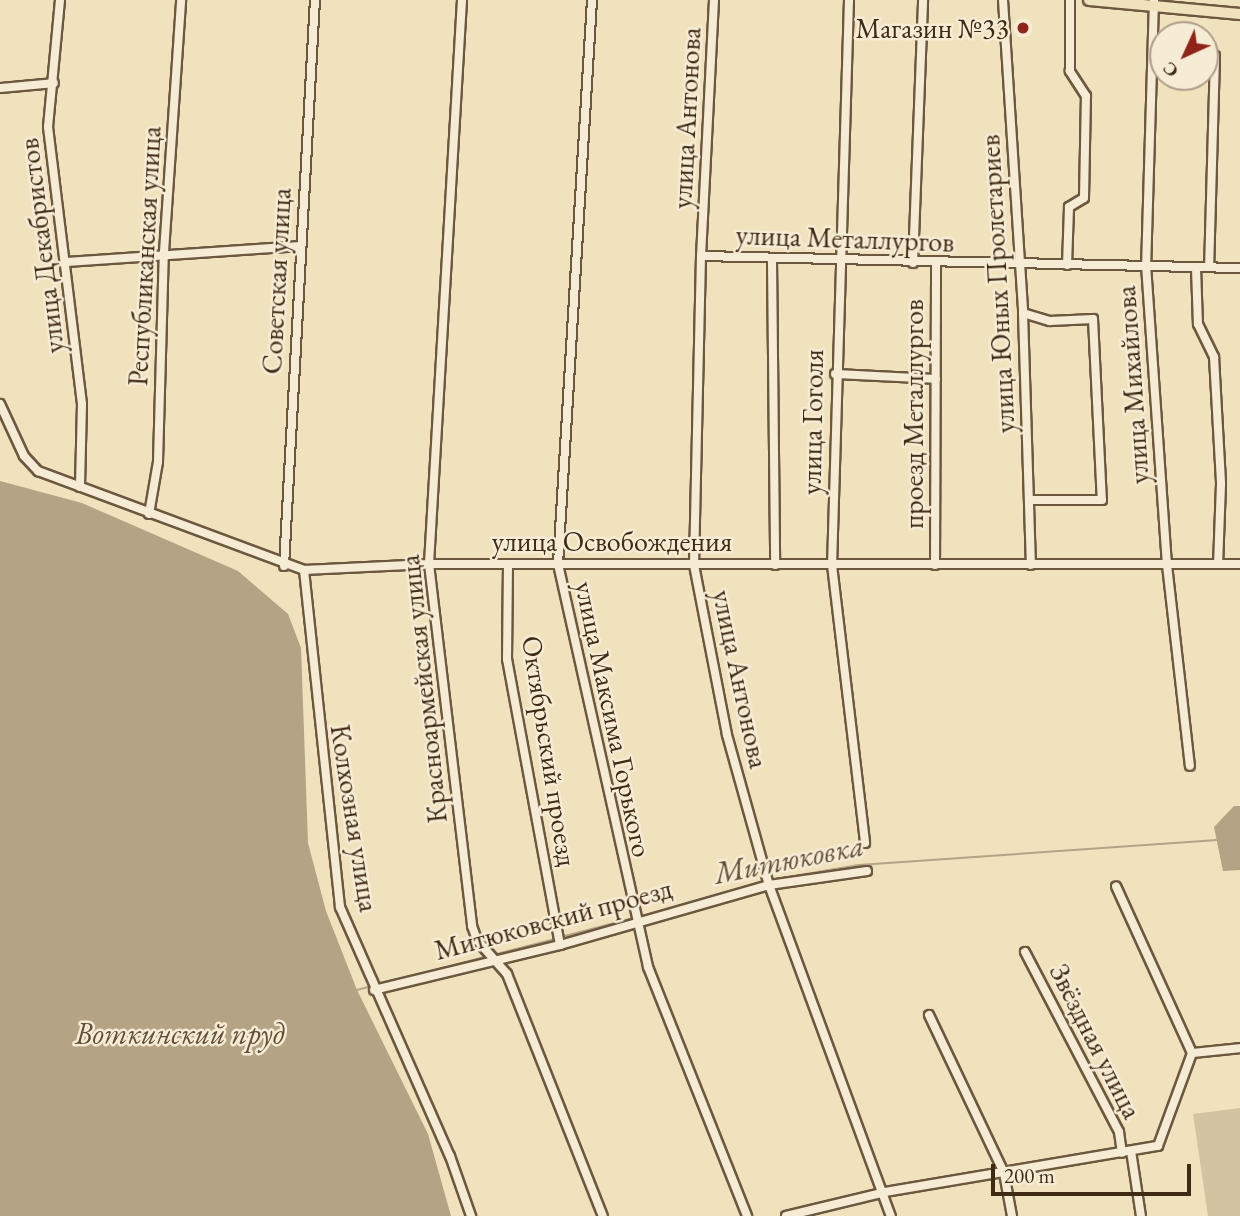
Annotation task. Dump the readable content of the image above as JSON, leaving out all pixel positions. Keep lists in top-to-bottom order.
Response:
{
  "streets": {
    "street": [
      "улица Антонова",
      "улица Металлургов",
      "улица Декабристов",
      "Республиканская улица",
      "Советская улица",
      "улица Юных Пролетариев",
      "улица Михайлова",
      "проезд Металлургов",
      "улица Гоголя",
      "улица Освобождения",
      "Красноармейская улица",
      "улица Максима Горького",
      "Октябрьский проезд",
      "Колхозная улица",
      "Митюковский проезд",
      "Звёздная улица"
    ]
  },
  "crossings": [
    ["улица Антонова", "улица Металлургов"],
    ["улица Антонова", "улица Освобождения"],
    ["улица Антонова", "Митюковский проезд"],
    ["улица Металлургов", "улица Юных Пролетариев"],
    ["улица Металлургов", "улица Михайлова"],
    ["улица Металлургов", "проезд Металлургов"],
    ["улица Металлургов", "улица Гоголя"],
    ["улица Декабристов", "улица Освобождения"],
    ["Республиканская улица", "улица Освобождения"],
    ["Советская улица", "улица Освобождения"],
    ["улица Юных Пролетариев", "улица Освобождения"],
    ["улица Михайлова", "улица Освобождения"],
    ["проезд Металлургов", "улица Освобождения"],
    ["улица Гоголя", "улица Освобождения"],
    ["улица Освобождения", "Красноармейская улица"],
    ["улица Освобождения", "улица Максима Горького"],
    ["улица Освобождения", "Октябрьский проезд"],
    ["улица Освобождения", "Колхозная улица"],
    ["Красноармейская улица", "Митюковский проезд"],
    ["улица Максима Горького", "Митюковский проезд"],
    ["Октябрьский проезд", "Митюковский проезд"],
    ["Колхозная улица", "Митюковский проезд"]
  ],
  "water": ["Митюковка", "Воткинский пруд"],
  "places": ["Магазин №33"],
  "scale_bar": "200 m",
  "north": "bottom left"
}
